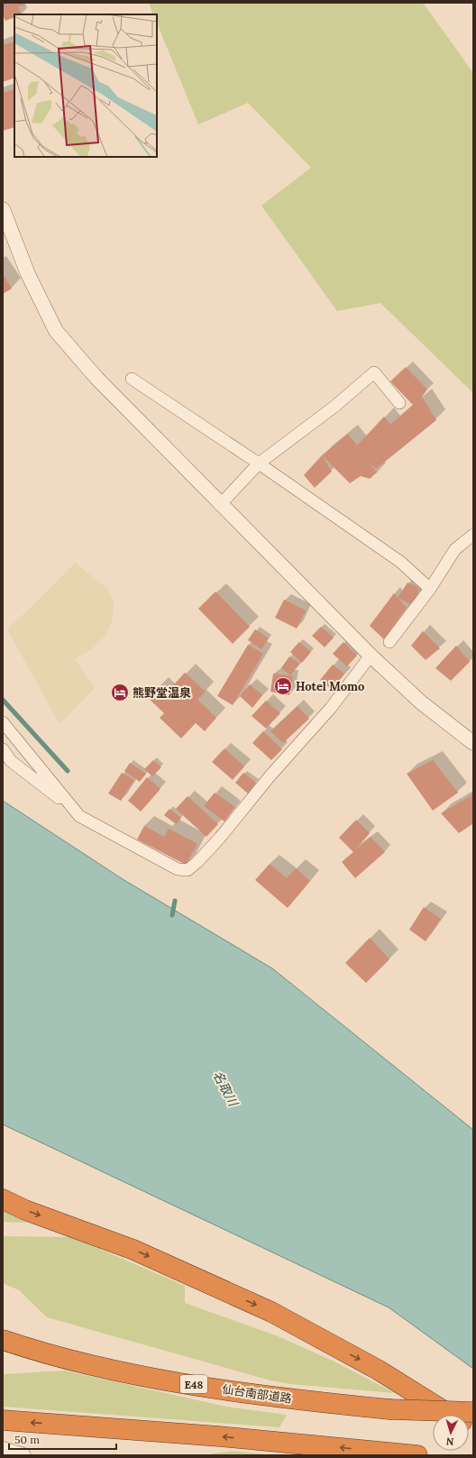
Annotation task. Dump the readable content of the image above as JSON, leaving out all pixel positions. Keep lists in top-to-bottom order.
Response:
{
  "streets": {
    "highway": ["E48", "仙台南部道路"]
  },
  "water": ["名取川"],
  "places": {
    "hotel": ["Hotel Momo", "熊野堂温泉"]
  },
  "scale_bar": "50 m",
  "north": "bottom"
}
